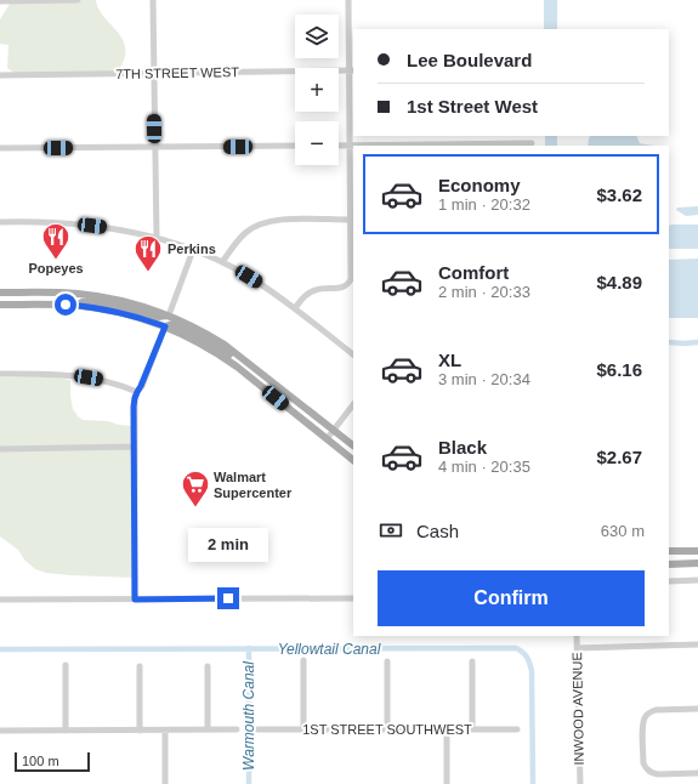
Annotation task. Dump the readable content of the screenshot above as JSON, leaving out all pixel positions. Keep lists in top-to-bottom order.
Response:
{
  "streets": {
    "street": ["7TH STREET WEST", "INWOOD AVENUE", "1ST STREET SOUTHWEST"]
  },
  "water": ["Yellowtail Canal", "Warmouth Canal"],
  "places": {
    "restaurant": ["Popeyes", "Perkins"],
    "supermarket": ["Walmart Supercenter"]
  },
  "scale_bar": "100 m",
  "page": {
    "map_buttons": ["+", "−"],
    "banner": ["Lee Boulevard", "1st Street West"],
    "list": [
      {
        "name": "Economy",
        "note": "1 min · 20:32",
        "value": "$3.62"
      },
      {
        "name": "Comfort",
        "note": "2 min · 20:33",
        "value": "$4.89"
      },
      {
        "name": "XL",
        "note": "3 min · 20:34",
        "value": "$6.16"
      },
      {
        "name": "Black",
        "note": "4 min · 20:35",
        "value": "$2.67"
      }
    ],
    "pay": ["Cash", "630 m"],
    "bubble": "2 min",
    "buttons": "Confirm",
    "scale": "100 m"
  }
}
